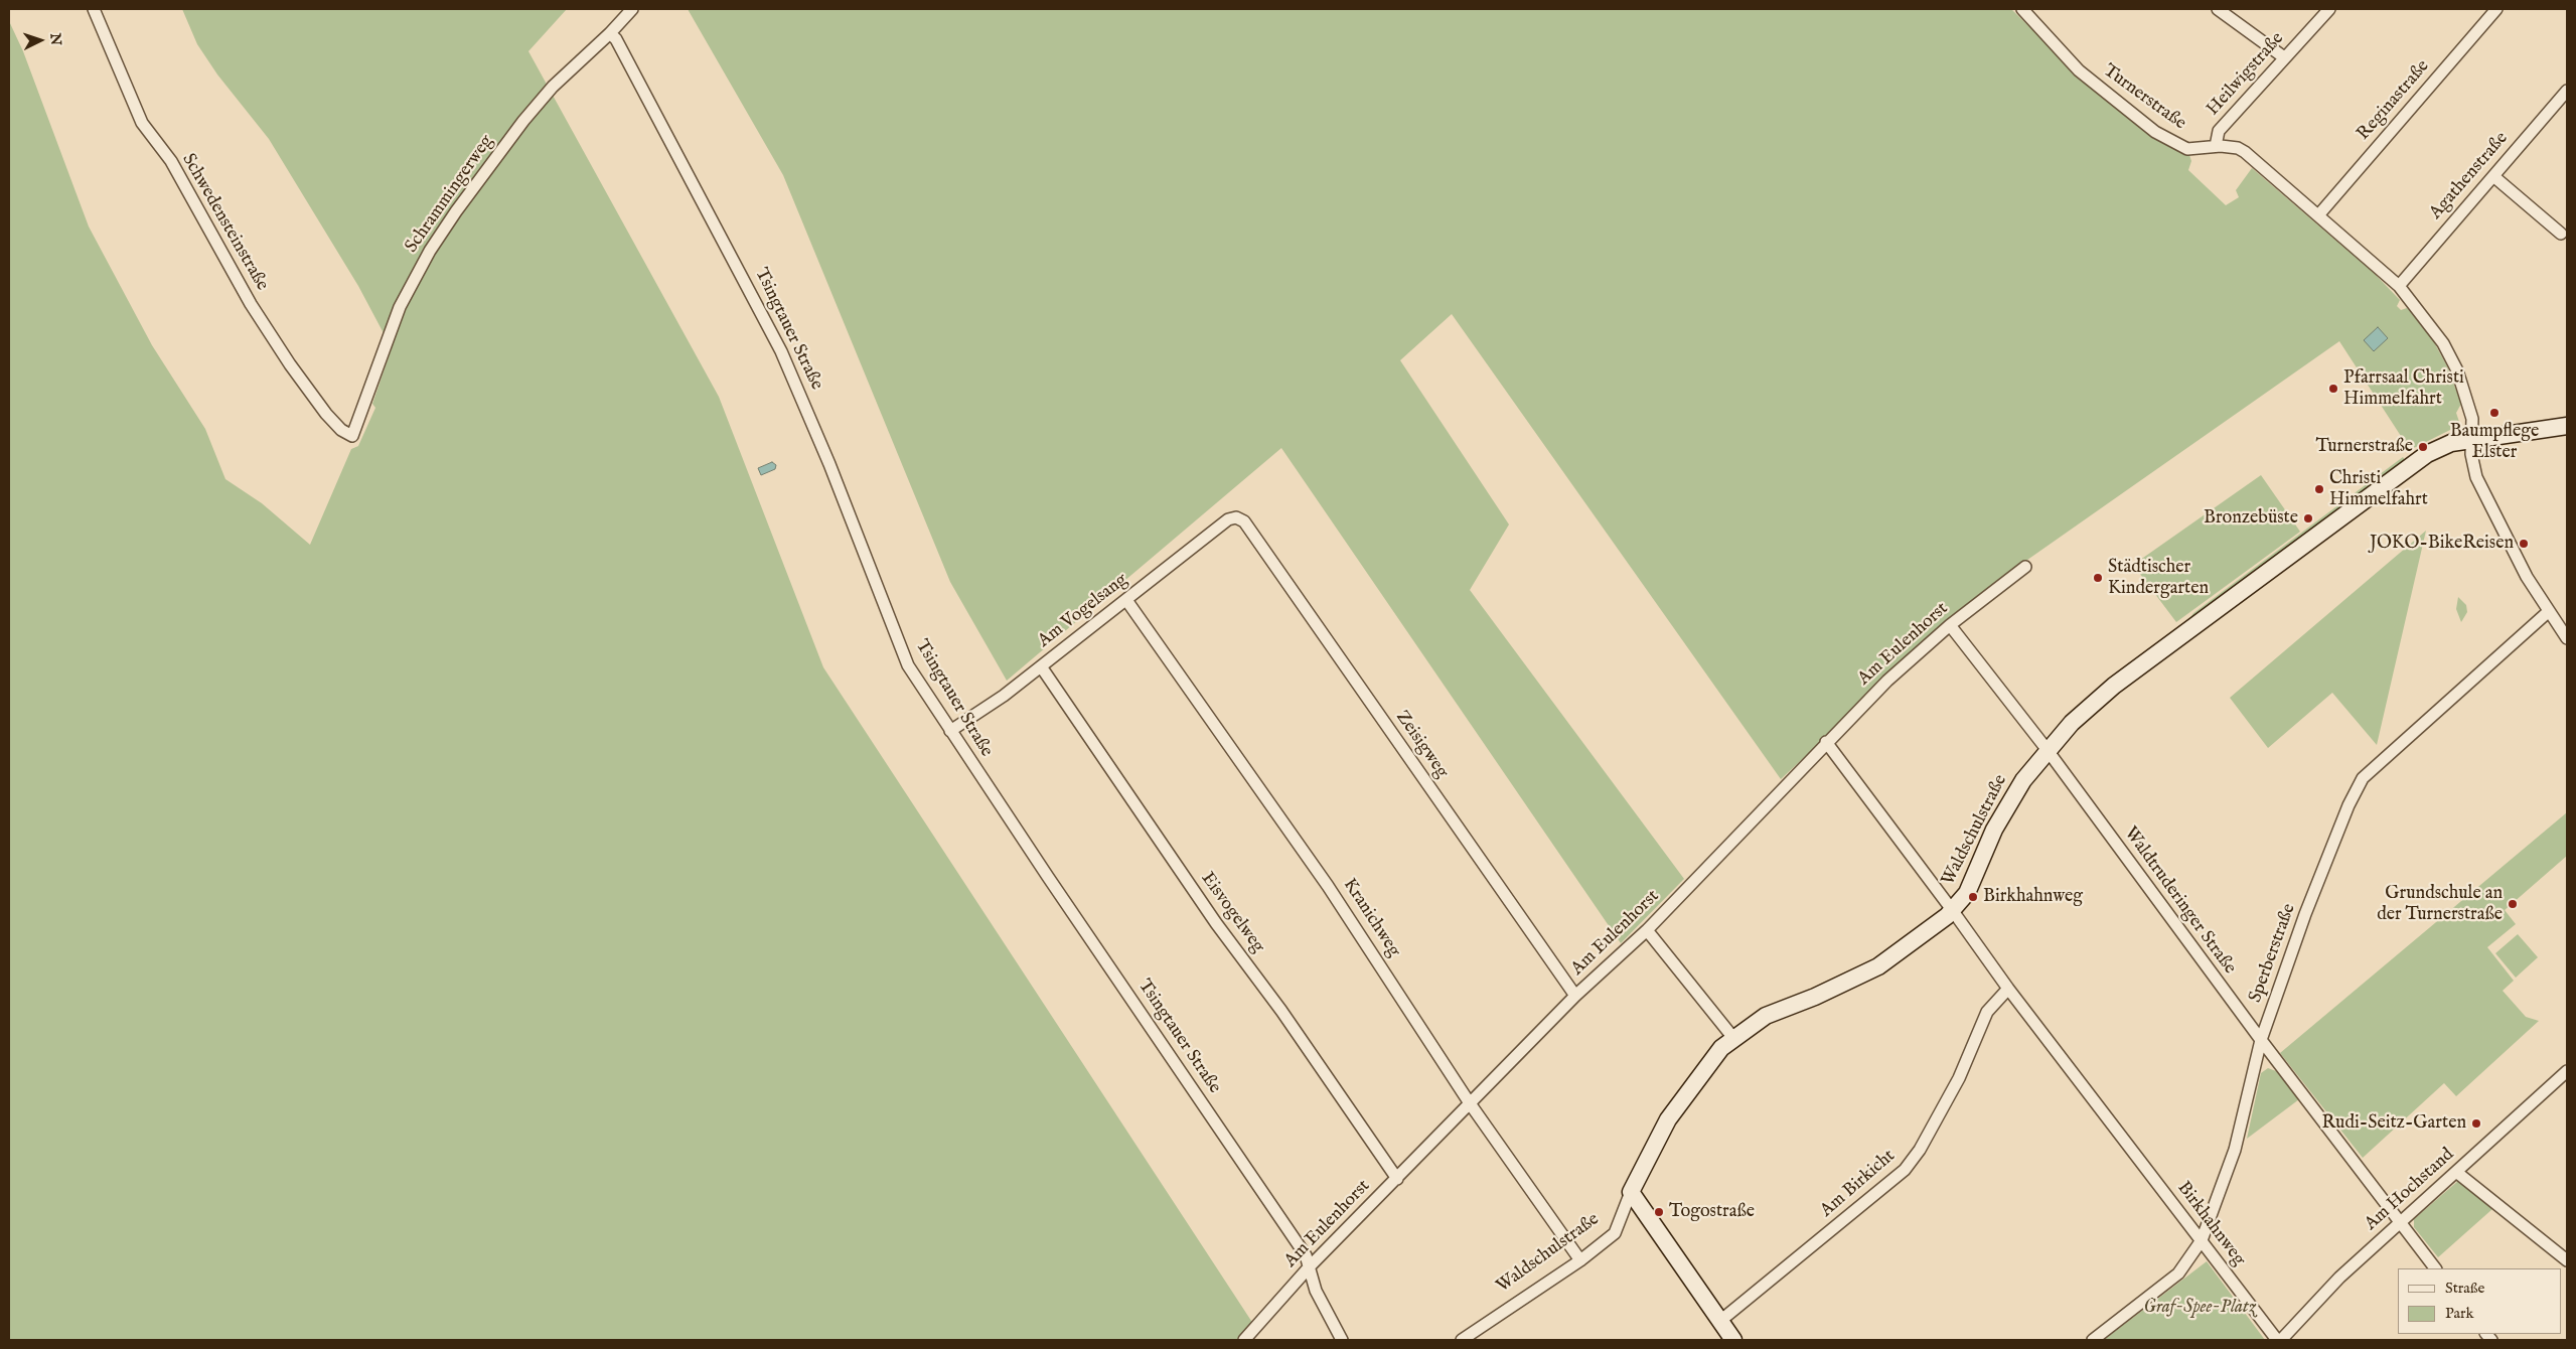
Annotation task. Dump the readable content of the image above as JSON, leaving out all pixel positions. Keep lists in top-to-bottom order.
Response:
{
  "streets": {
    "street": [
      "Heilwigstraße",
      "Turnerstraße",
      "Reginastraße",
      "Agathenstraße",
      "Schrammingerweg",
      "Schwedensteinstraße",
      "Tsingtauer Straße",
      "Am Vogelsang",
      "Am Eulenhorst",
      "Zeisigweg",
      "Waldschulstraße",
      "Waldtruderinger Straße",
      "Eisvogelweg",
      "Kranichweg",
      "Sperberstraße",
      "Am Birkicht",
      "Am Hochstand",
      "Birkhahnweg"
    ]
  },
  "crossings": [
    ["Heilwigstraße", "Turnerstraße"],
    ["Turnerstraße", "Reginastraße"],
    ["Turnerstraße", "Agathenstraße"],
    ["Turnerstraße", "Waldschulstraße"],
    ["Turnerstraße", "Sperberstraße"],
    ["Schrammingerweg", "Schwedensteinstraße"],
    ["Schrammingerweg", "Tsingtauer Straße"],
    ["Tsingtauer Straße", "Am Vogelsang"],
    ["Tsingtauer Straße", "Am Eulenhorst"],
    ["Am Vogelsang", "Zeisigweg"],
    ["Am Vogelsang", "Eisvogelweg"],
    ["Am Vogelsang", "Kranichweg"],
    ["Am Eulenhorst", "Zeisigweg"],
    ["Am Eulenhorst", "Waldtruderinger Straße"],
    ["Am Eulenhorst", "Eisvogelweg"],
    ["Am Eulenhorst", "Kranichweg"],
    ["Am Eulenhorst", "Birkhahnweg"],
    ["Waldschulstraße", "Waldtruderinger Straße"],
    ["Waldschulstraße", "Kranichweg"],
    ["Waldschulstraße", "Birkhahnweg"],
    ["Waldtruderinger Straße", "Sperberstraße"],
    ["Waldtruderinger Straße", "Am Hochstand"],
    ["Sperberstraße", "Birkhahnweg"],
    ["Am Birkicht", "Birkhahnweg"],
    ["Am Hochstand", "Birkhahnweg"]
  ],
  "parks": ["Graf-Spee-Platz"],
  "places": [
    "Pfarrsaal Christi Himmelfahrt",
    "Baumpflege Elster",
    "Turnerstraße",
    "Christi Himmelfahrt",
    "Bronzebüste",
    "JOKO-BikeReisen",
    "Städtischer Kindergarten",
    "Birkhahnweg",
    "Grundschule an der Turnerstraße",
    "Rudi-Seitz-Garten",
    "Togostraße"
  ],
  "legend": ["Straße", "Park"],
  "north": "right"
}
